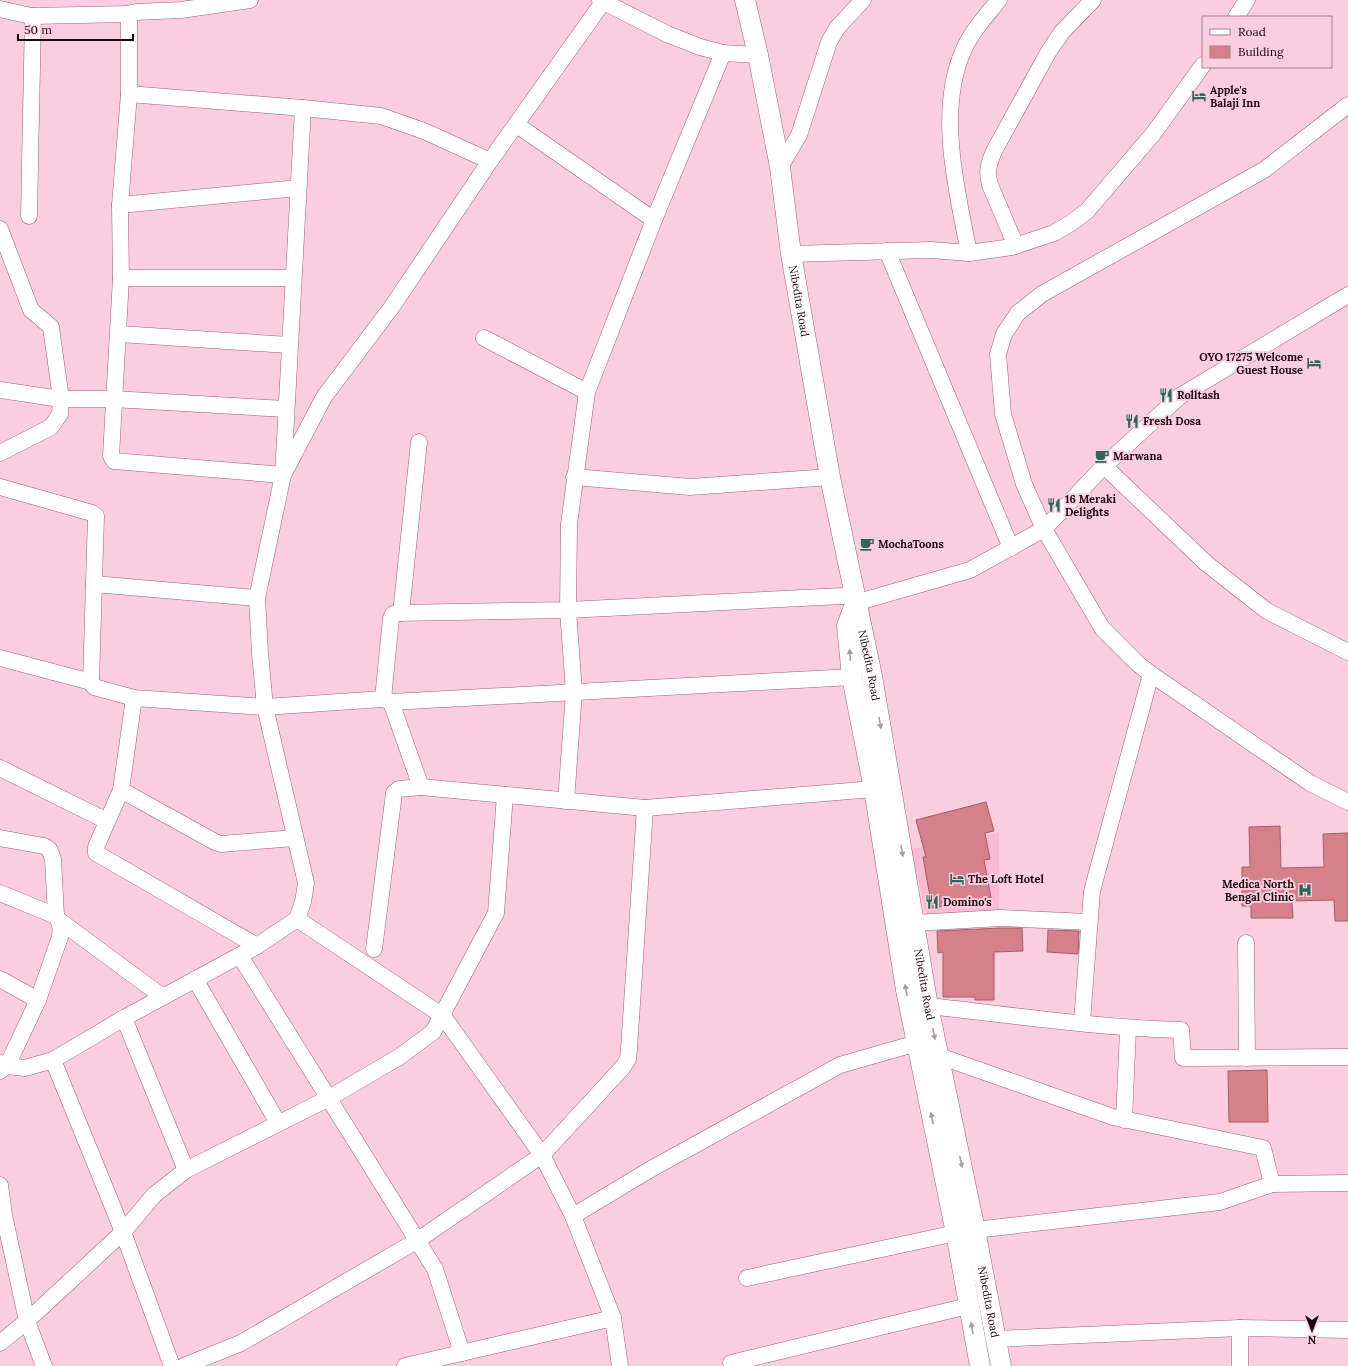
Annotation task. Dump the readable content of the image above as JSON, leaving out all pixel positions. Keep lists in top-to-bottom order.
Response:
{
  "streets": {
    "street": ["Nibedita Road"]
  },
  "places": {
    "hotel": ["Apple's Balaji Inn", "OYO 17275 Welcome Guest House", "The Loft Hotel"],
    "restaurant": [
      "Rolltash",
      "Fresh Dosa",
      "16 Meraki Delights",
      "Domino's"
    ],
    "cafe": ["Marwana", "MochaToons"],
    "hospital": ["Medica North Bengal Clinic"]
  },
  "legend": ["Road", "Building"],
  "scale_bar": "50 m",
  "north": "bottom"
}
